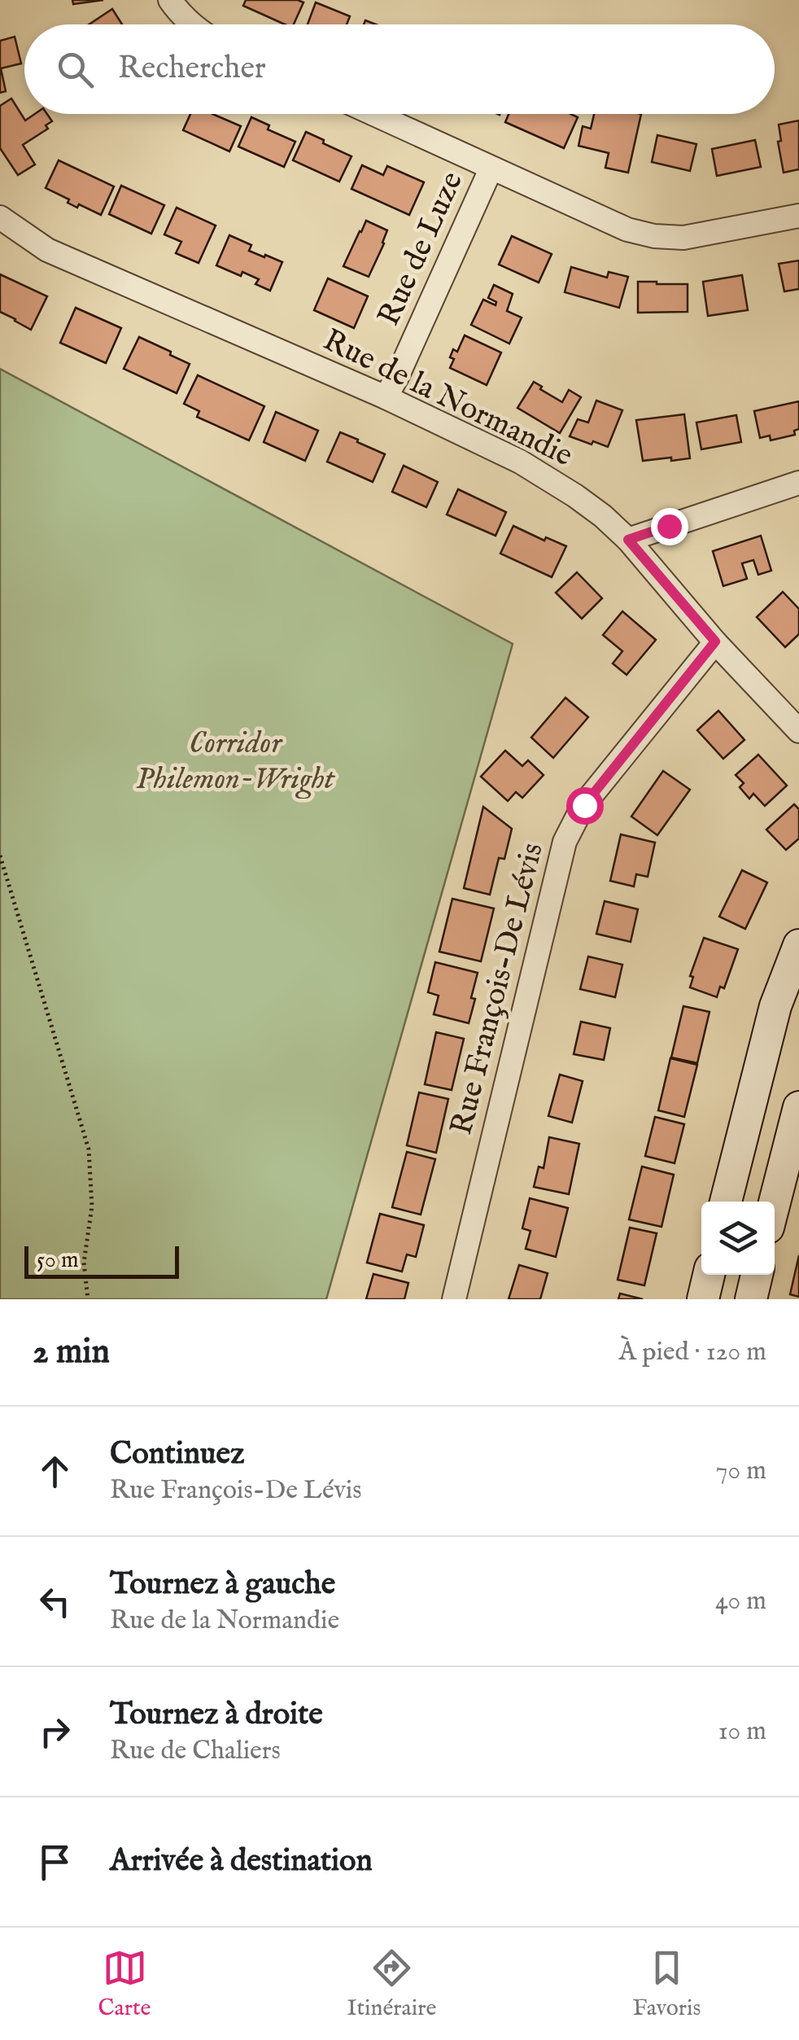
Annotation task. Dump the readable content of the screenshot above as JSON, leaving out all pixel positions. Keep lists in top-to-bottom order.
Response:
{
  "streets": {
    "street": ["Rue de Luze", "Rue de la Normandie", "Rue François-De Lévis"]
  },
  "crossings": [
    ["Rue de Luze", "Rue de la Normandie"],
    ["Rue de la Normandie", "Rue François-De Lévis"]
  ],
  "parks": ["Corridor Philemon-Wright"],
  "scale_bar": "50 m",
  "page": {
    "search": "Rechercher",
    "scale": "50 m",
    "heading": ["2 min", "À pied · 120 m"],
    "list": [
      ["Continuez", "Rue François-De Lévis", "70 m"],
      ["Tournez à gauche", "Rue de la Normandie", "40 m"],
      ["Tournez à droite", "Rue de Chaliers", "10 m"],
      "Arrivée à destination"
    ],
    "nav": ["Carte", "Itinéraire", "Favoris"]
  }
}
